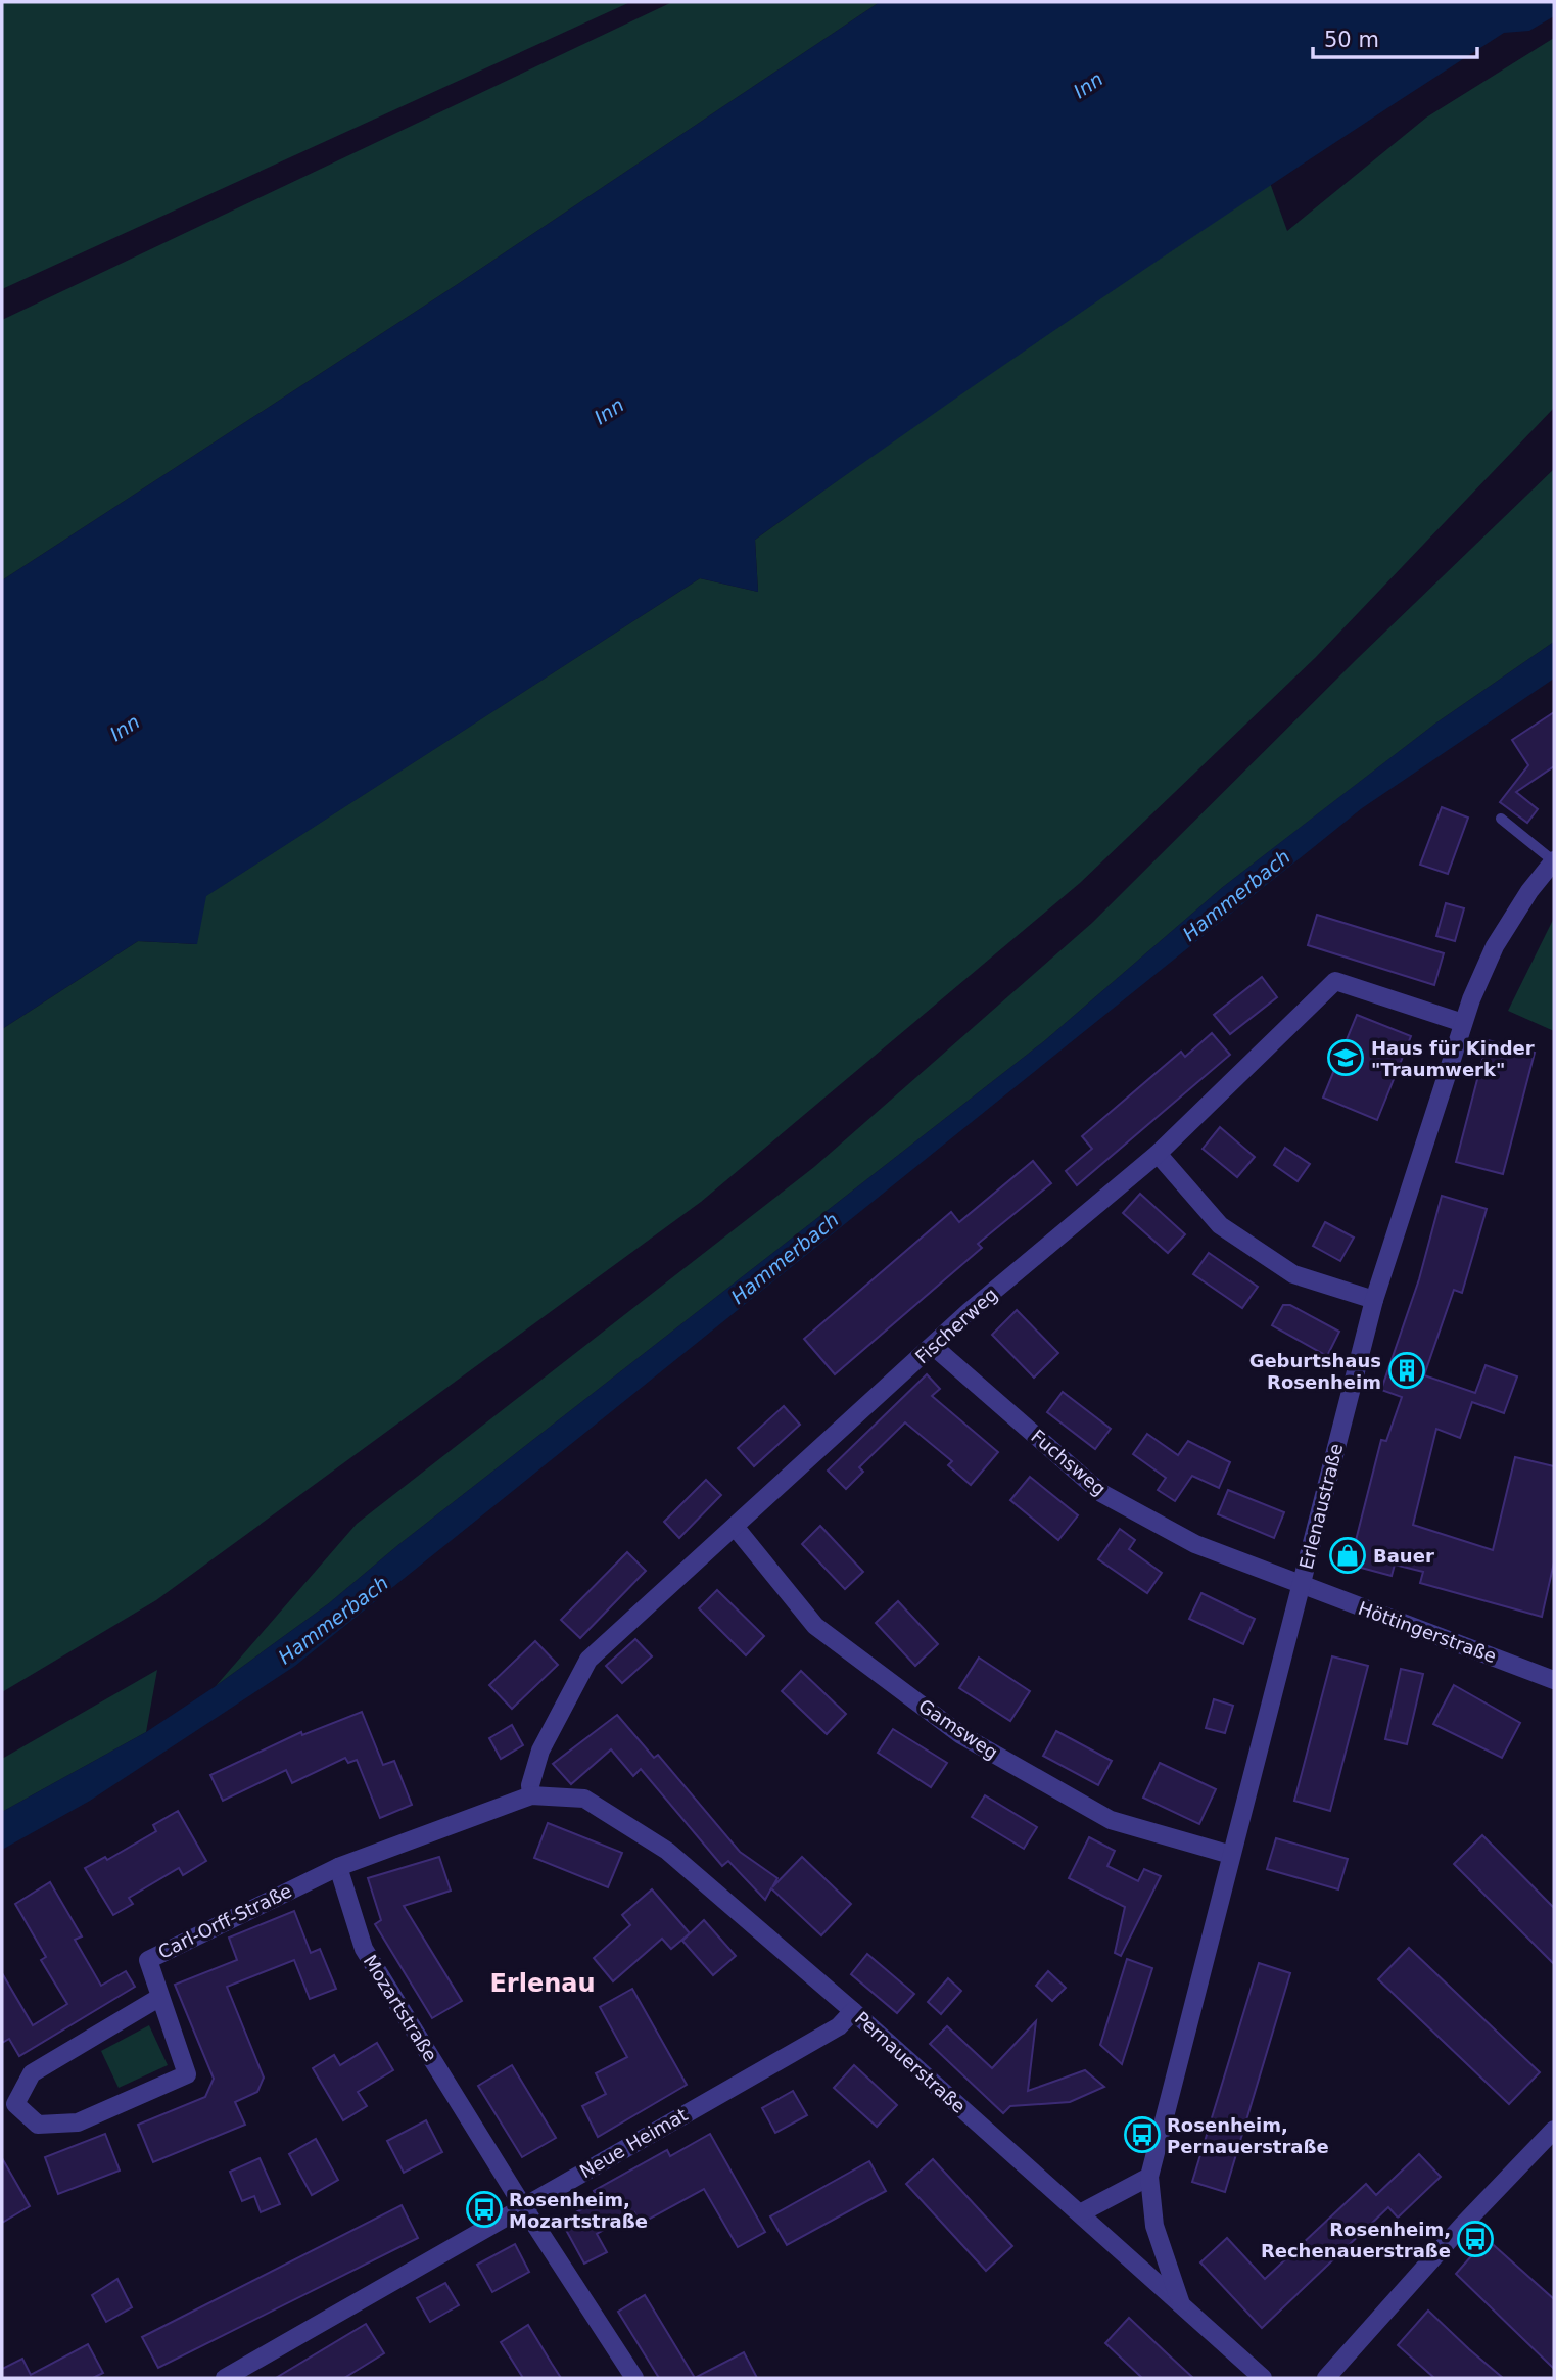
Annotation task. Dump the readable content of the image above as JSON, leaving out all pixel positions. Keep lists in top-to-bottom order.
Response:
{
  "streets": {
    "street": [
      "Fischerweg",
      "Fuchsweg",
      "Erlenaustraße",
      "Höttingerstraße",
      "Gamsweg",
      "Carl-Orff-Straße",
      "Mozartstraße",
      "Pernauerstraße",
      "Neue Heimat"
    ]
  },
  "crossings": [
    ["Fischerweg", "Fuchsweg"],
    ["Fischerweg", "Erlenaustraße"],
    ["Fischerweg", "Gamsweg"],
    ["Fischerweg", "Pernauerstraße"],
    ["Fuchsweg", "Erlenaustraße"],
    ["Fuchsweg", "Höttingerstraße"],
    ["Erlenaustraße", "Höttingerstraße"],
    ["Erlenaustraße", "Gamsweg"],
    ["Erlenaustraße", "Pernauerstraße"],
    ["Carl-Orff-Straße", "Mozartstraße"],
    ["Mozartstraße", "Neue Heimat"],
    ["Pernauerstraße", "Neue Heimat"]
  ],
  "districts": ["Erlenau"],
  "water": ["Inn", "Hammerbach"],
  "places": {
    "school or university": ["Haus für Kinder \"Traumwerk\""],
    "building": ["Geburtshaus Rosenheim"],
    "shop": ["Bauer"],
    "bus stop": ["Rosenheim, Pernauerstraße", "Rosenheim, Mozartstraße", "Rosenheim, Rechenauerstraße"]
  },
  "scale_bar": "50 m"
}
